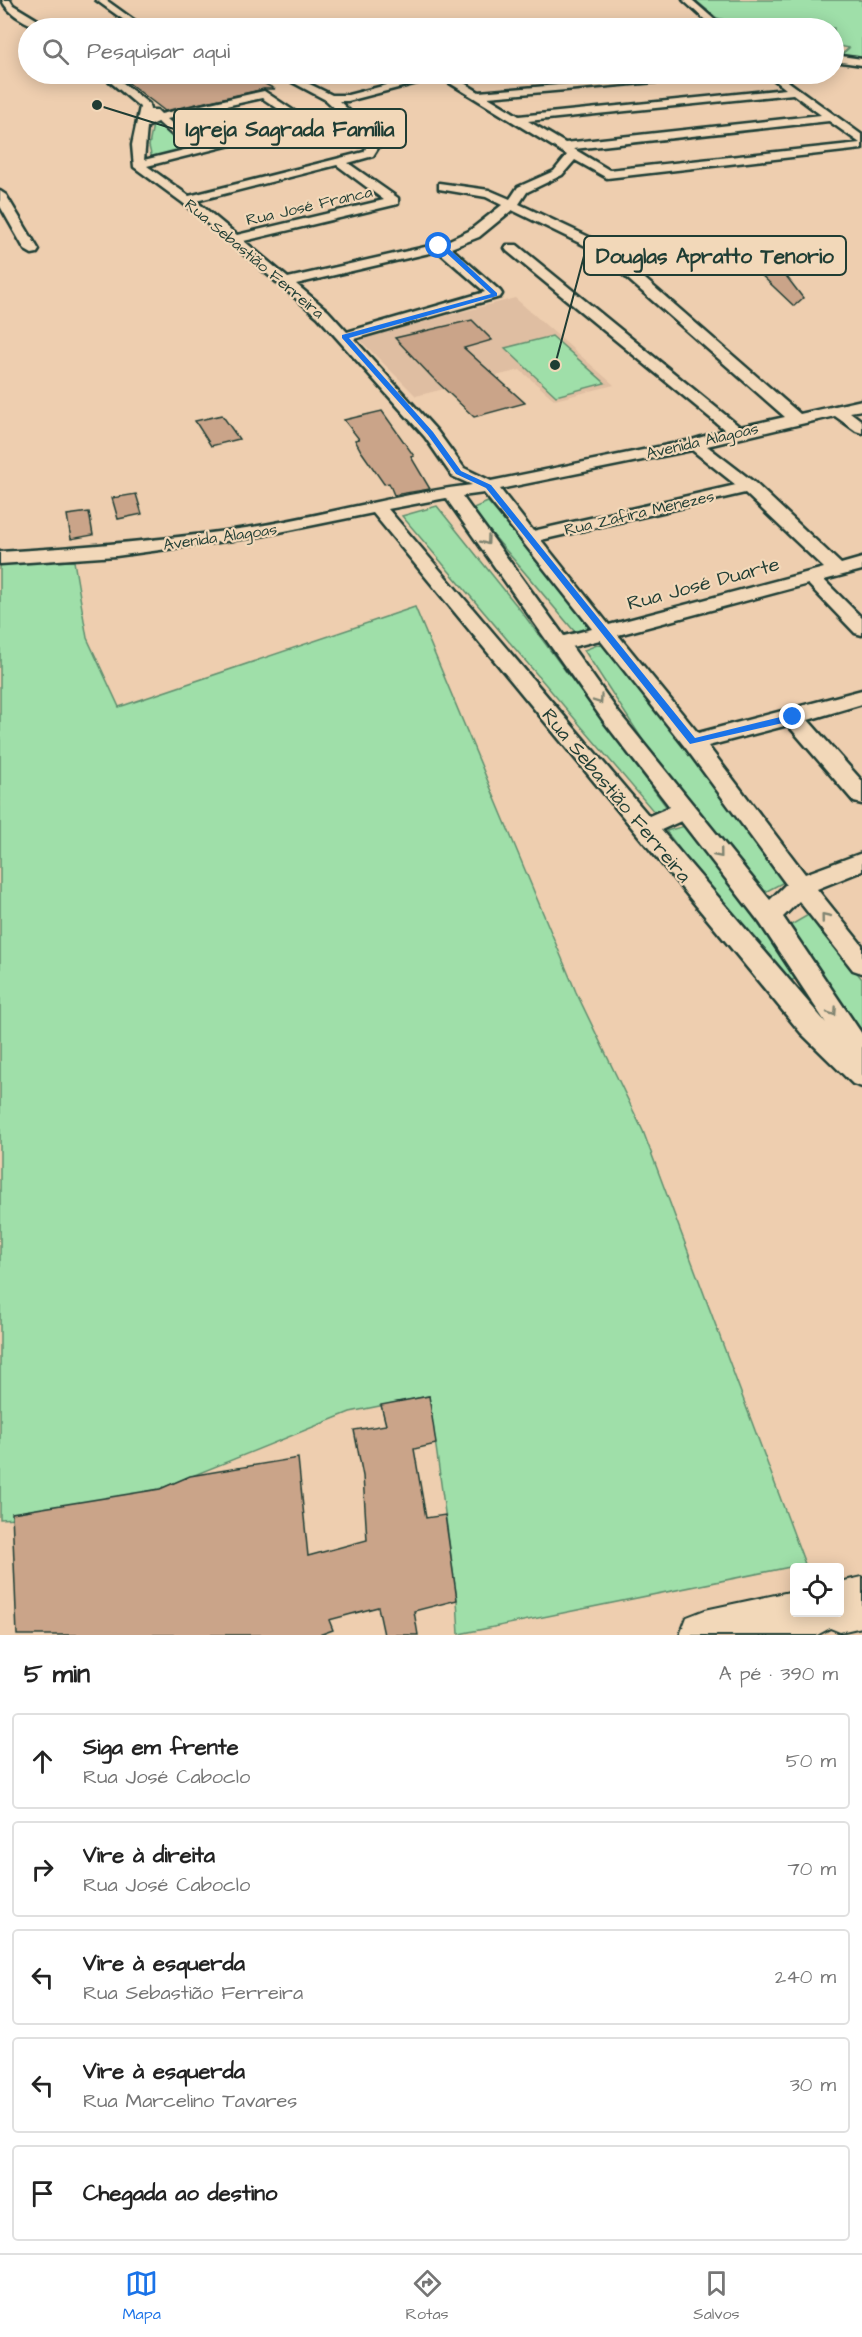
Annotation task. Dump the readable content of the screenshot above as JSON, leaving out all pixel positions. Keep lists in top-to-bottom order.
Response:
{
  "streets": {
    "street": [
      "Rua José Franca",
      "Rua Sebastião Ferreira",
      "Avenida Alagoas",
      "Rua Zafira Menezes",
      "Rua José Duarte"
    ]
  },
  "crossings": [
    ["Rua José Franca", "Rua Sebastião Ferreira"],
    ["Rua Sebastião Ferreira", "Avenida Alagoas"],
    ["Rua Sebastião Ferreira", "Rua Zafira Menezes"],
    ["Rua Sebastião Ferreira", "Rua José Duarte"]
  ],
  "places": ["Igreja Sagrada Família", "Douglas Apratto Tenorio"],
  "page": {
    "search": "Pesquisar aqui",
    "heading": ["5 min", "A pé · 390 m"],
    "list": [
      ["Siga em frente", "Rua José Caboclo", "50 m"],
      ["Vire à direita", "Rua José Caboclo", "70 m"],
      ["Vire à esquerda", "Rua Sebastião Ferreira", "240 m"],
      ["Vire à esquerda", "Rua Marcelino Tavares", "30 m"],
      "Chegada ao destino"
    ],
    "nav": ["Mapa", "Rotas", "Salvos"]
  }
}
